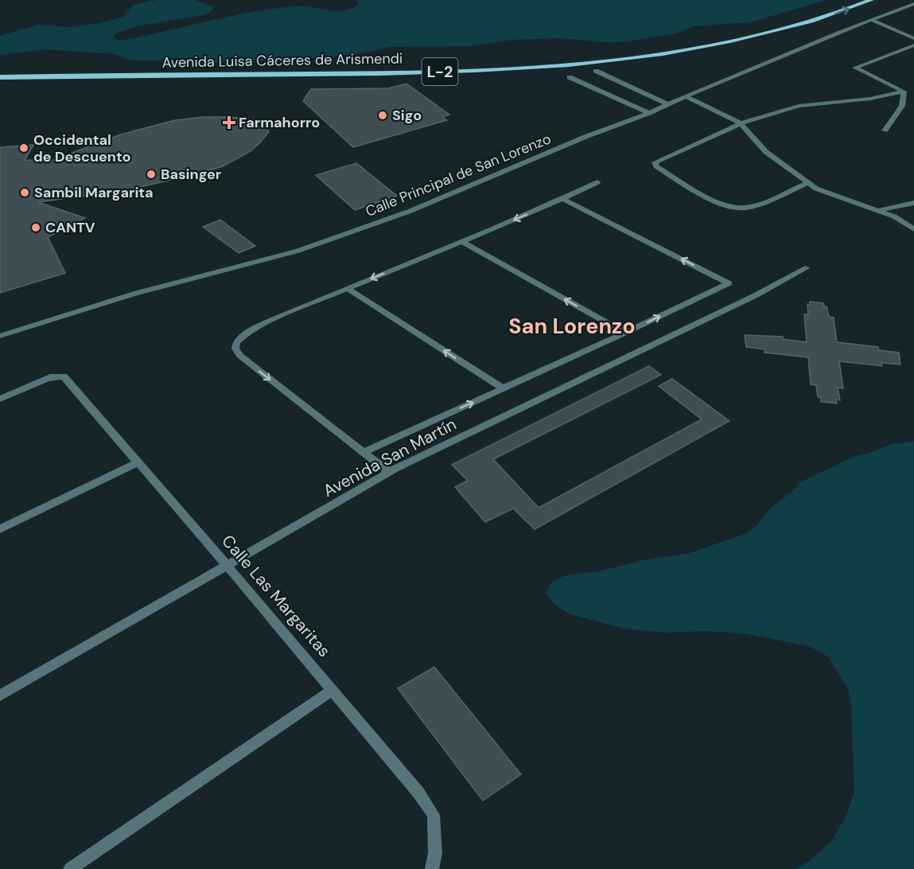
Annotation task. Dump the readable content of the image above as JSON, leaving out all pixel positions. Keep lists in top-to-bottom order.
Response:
{
  "streets": {
    "main road": ["Avenida Luisa Cáceres de Arismendi", "L-2"],
    "street": ["Calle Principal de San Lorenzo", "Avenida San Martín", "Calle Las Margaritas"]
  },
  "crossings": [
    ["Avenida San Martín", "Calle Las Margaritas"]
  ],
  "districts": ["San Lorenzo"],
  "places": {
    "other": [
      "Sigo",
      "Occidental de Descuento",
      "Basinger",
      "Sambil Margarita",
      "CANTV"
    ],
    "health": ["Farmahorro"]
  }
}
